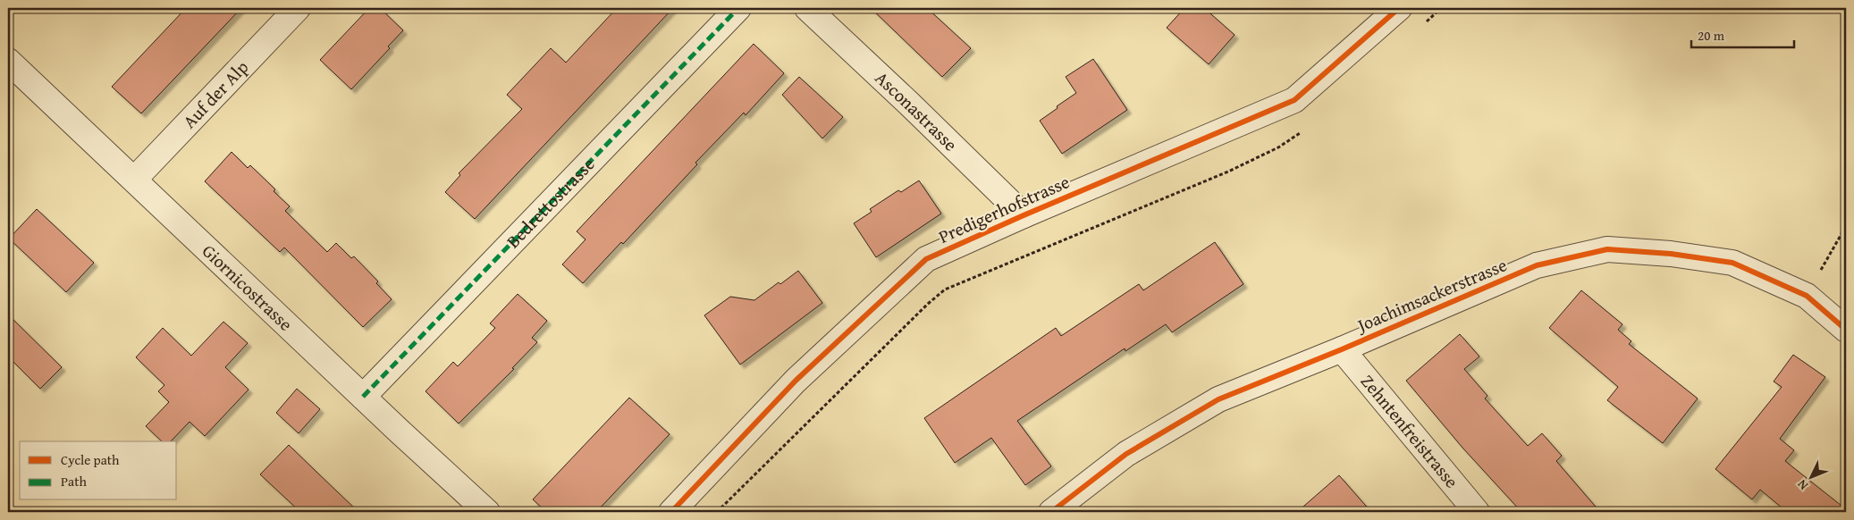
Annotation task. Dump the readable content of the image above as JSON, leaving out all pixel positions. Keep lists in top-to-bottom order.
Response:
{
  "streets": {
    "street": [
      "Auf der Alp",
      "Asconastrasse",
      "Bedrettostrasse",
      "Predigerhofstrasse",
      "Giornicostrasse",
      "Joachimsackerstrasse",
      "Zehntenfreistrasse"
    ]
  },
  "crossings": [
    ["Auf der Alp", "Giornicostrasse"],
    ["Asconastrasse", "Predigerhofstrasse"],
    ["Bedrettostrasse", "Giornicostrasse"],
    ["Joachimsackerstrasse", "Zehntenfreistrasse"]
  ],
  "legend": ["Cycle path", "Path"],
  "scale_bar": "20 m",
  "north": "bottom left"
}
